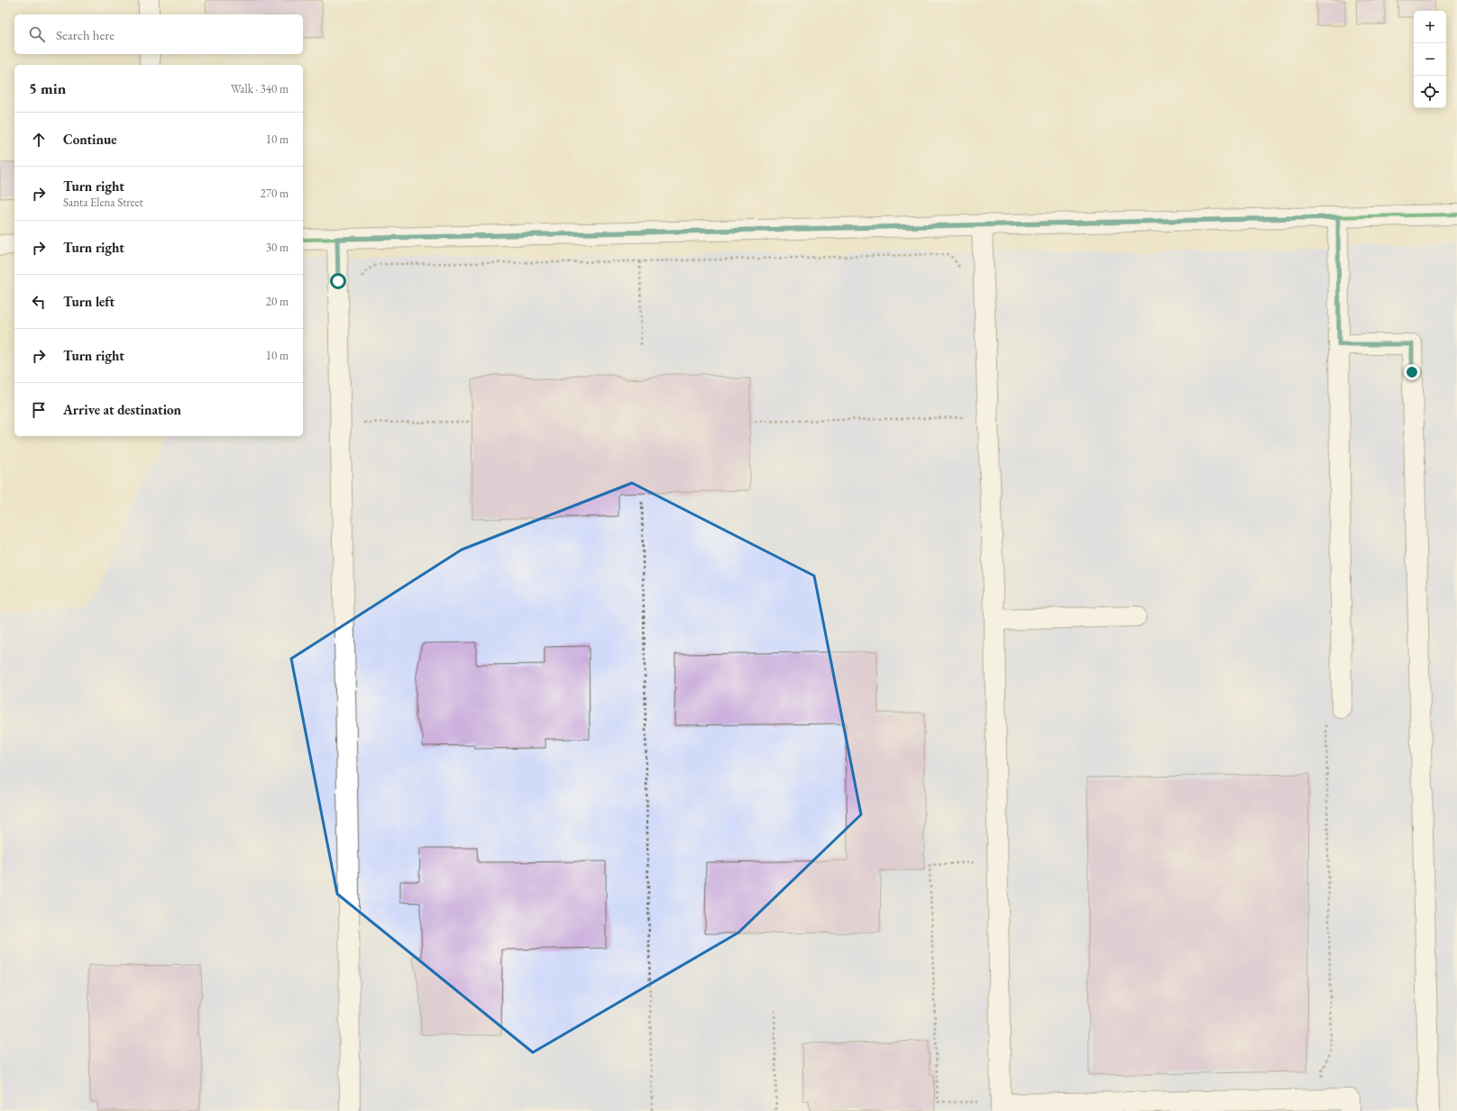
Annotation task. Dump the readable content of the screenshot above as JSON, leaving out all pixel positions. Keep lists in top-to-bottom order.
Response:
{
  "page": {
    "map_buttons": ["+", "−"],
    "search": "Search here",
    "heading": ["5 min", "Walk · 340 m"],
    "list": [
      ["Continue", "10 m"],
      ["Turn right", "Santa Elena Street", "270 m"],
      ["Turn right", "30 m"],
      ["Turn left", "20 m"],
      ["Turn right", "10 m"],
      "Arrive at destination"
    ]
  }
}
